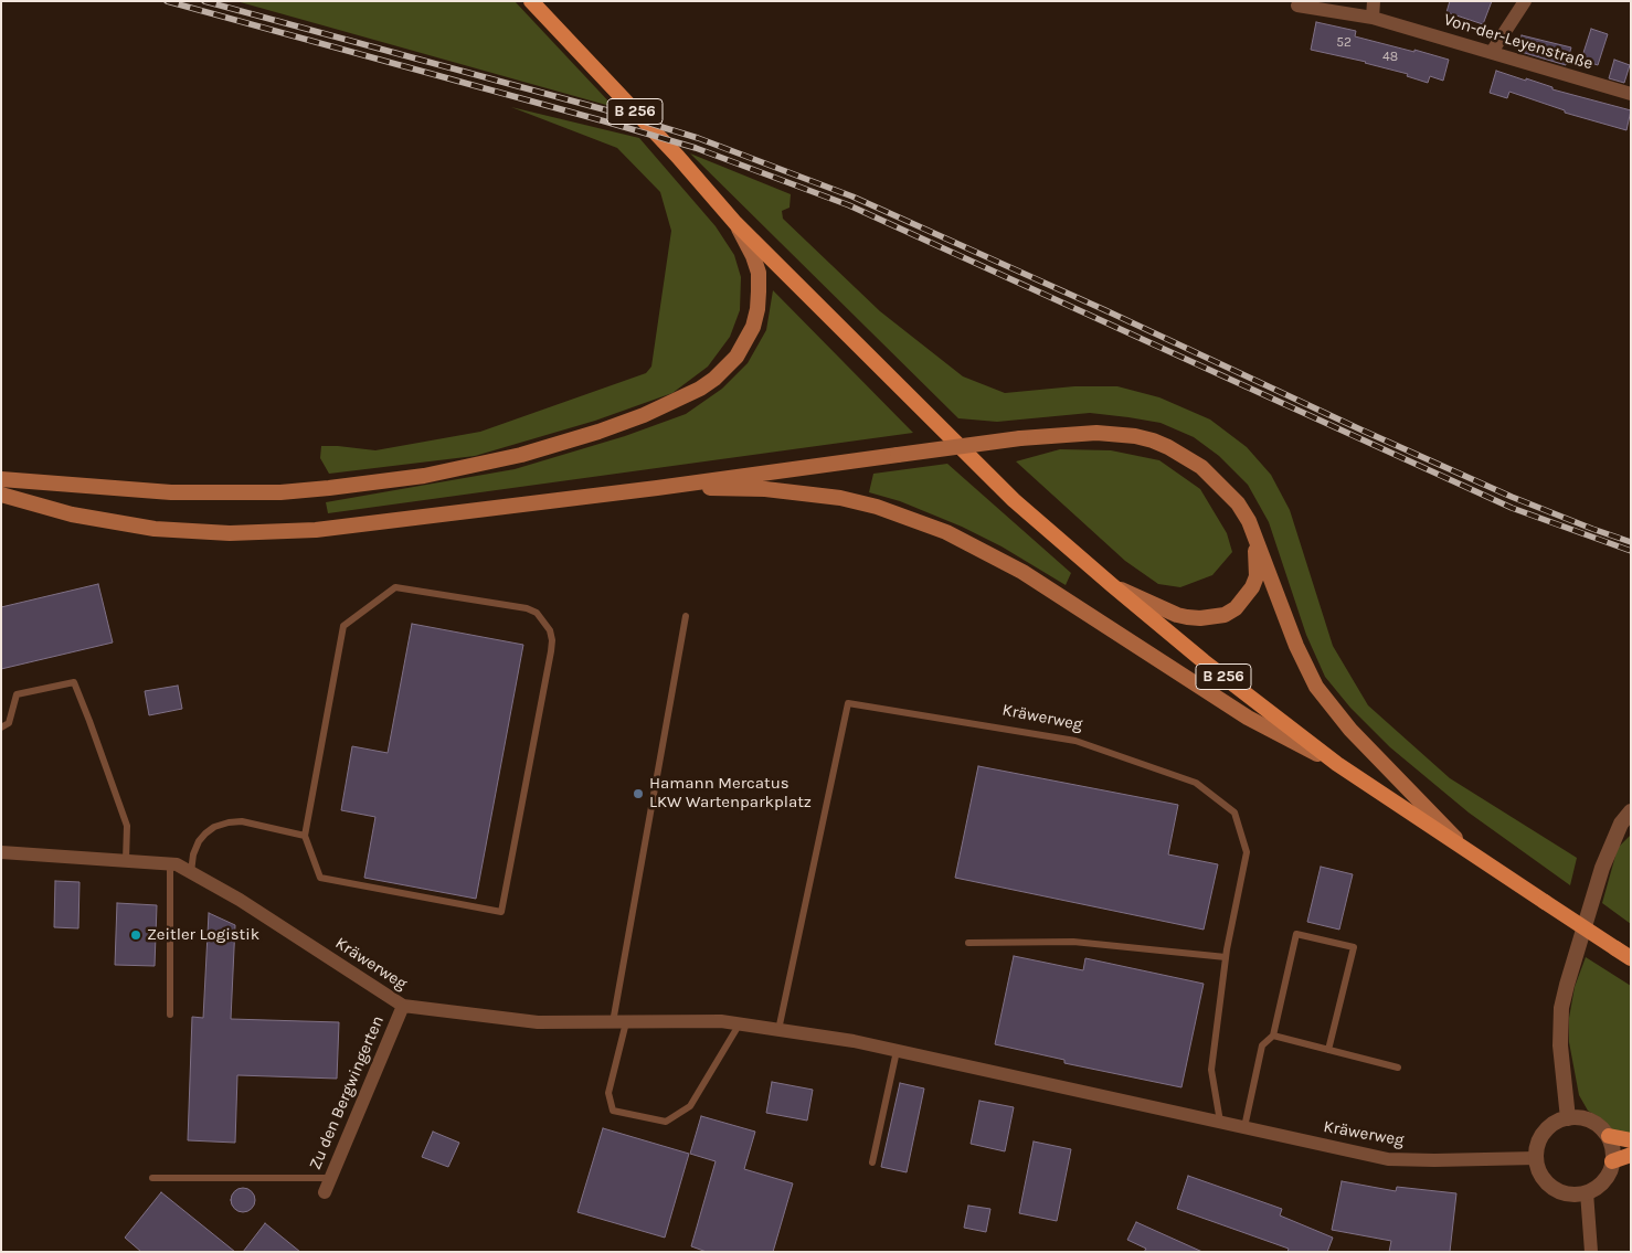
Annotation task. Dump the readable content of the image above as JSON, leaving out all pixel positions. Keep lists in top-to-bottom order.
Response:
{
  "streets": {
    "main road": ["B 256"],
    "street": ["Von-der-Leyenstraße", "Kräwerweg", "Zu den Bergwingerten"]
  },
  "crossings": [
    ["Kräwerweg", "Zu den Bergwingerten"]
  ],
  "places": ["Hamann Mercatus LKW Wartenparkplatz", "Zeitler Logistik"],
  "house_numbers": ["52", "48"]
}
